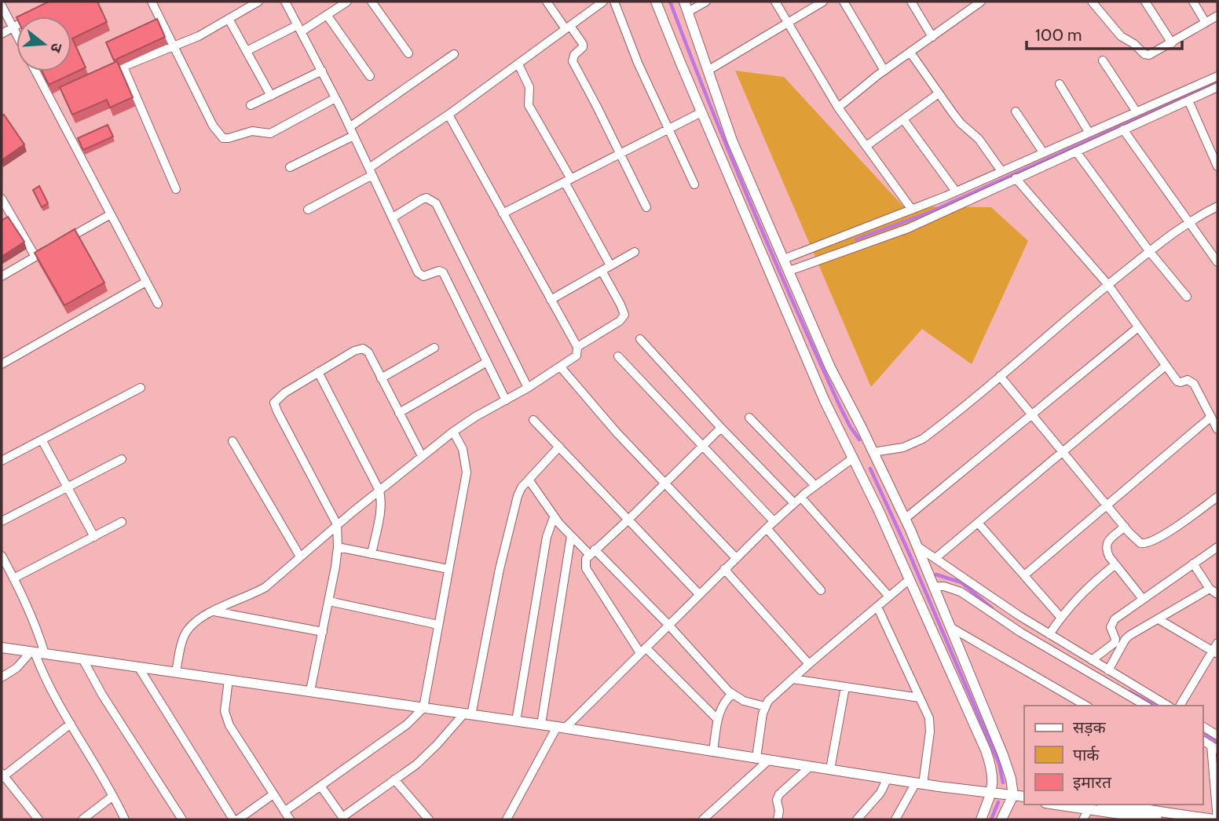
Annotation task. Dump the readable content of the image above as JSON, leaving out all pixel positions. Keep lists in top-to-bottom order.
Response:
{
  "legend": ["सड़क", "पार्क", "इमारत"],
  "scale_bar": "100 m",
  "north": "right"
}
